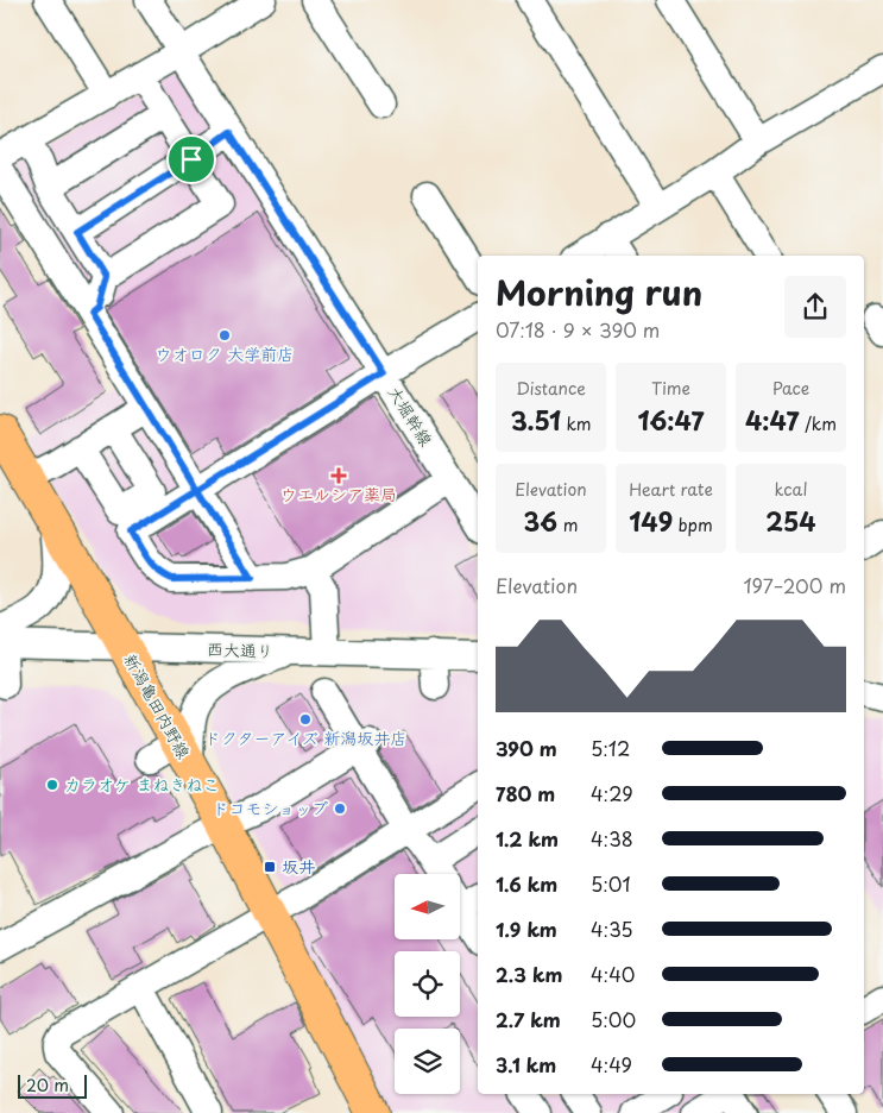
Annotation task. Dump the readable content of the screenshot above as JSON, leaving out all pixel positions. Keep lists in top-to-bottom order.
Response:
{
  "streets": {
    "main road": ["新潟亀田内野線"],
    "street": ["大堀幹線", "西大通り"]
  },
  "crossings": [
    ["西大通り", "新潟亀田内野線"]
  ],
  "places": {
    "other": [
      "ウオロク 大学前店",
      "ドクターアイズ 新潟坂井店",
      "カラオケ まねきねこ",
      "ドコモショップ"
    ],
    "health": ["ウエルシア薬局"],
    "transit": ["坂井"]
  },
  "scale_bar": "20 m",
  "north": "left",
  "page": {
    "heading": ["Morning run", "07:18 · 9 × 390 m"],
    "stats": [
      ["Distance", "3.51 km"],
      ["Time", "16:47"],
      ["Pace", "4:47 /km"],
      ["Elevation", "36 m"],
      ["Heart rate", "149 bpm"],
      ["kcal", "254"]
    ],
    "chart": ["Elevation", "197–200 m"],
    "list": [
      {
        "name": "390 m",
        "note": "5:12"
      },
      {
        "name": "780 m",
        "note": "4:29"
      },
      {
        "name": "1.2 km",
        "note": "4:38"
      },
      {
        "name": "1.6 km",
        "note": "5:01"
      },
      {
        "name": "1.9 km",
        "note": "4:35"
      },
      {
        "name": "2.3 km",
        "note": "4:40"
      },
      {
        "name": "2.7 km",
        "note": "5:00"
      },
      {
        "name": "3.1 km",
        "note": "4:49"
      }
    ],
    "scale": "20 m"
  }
}
